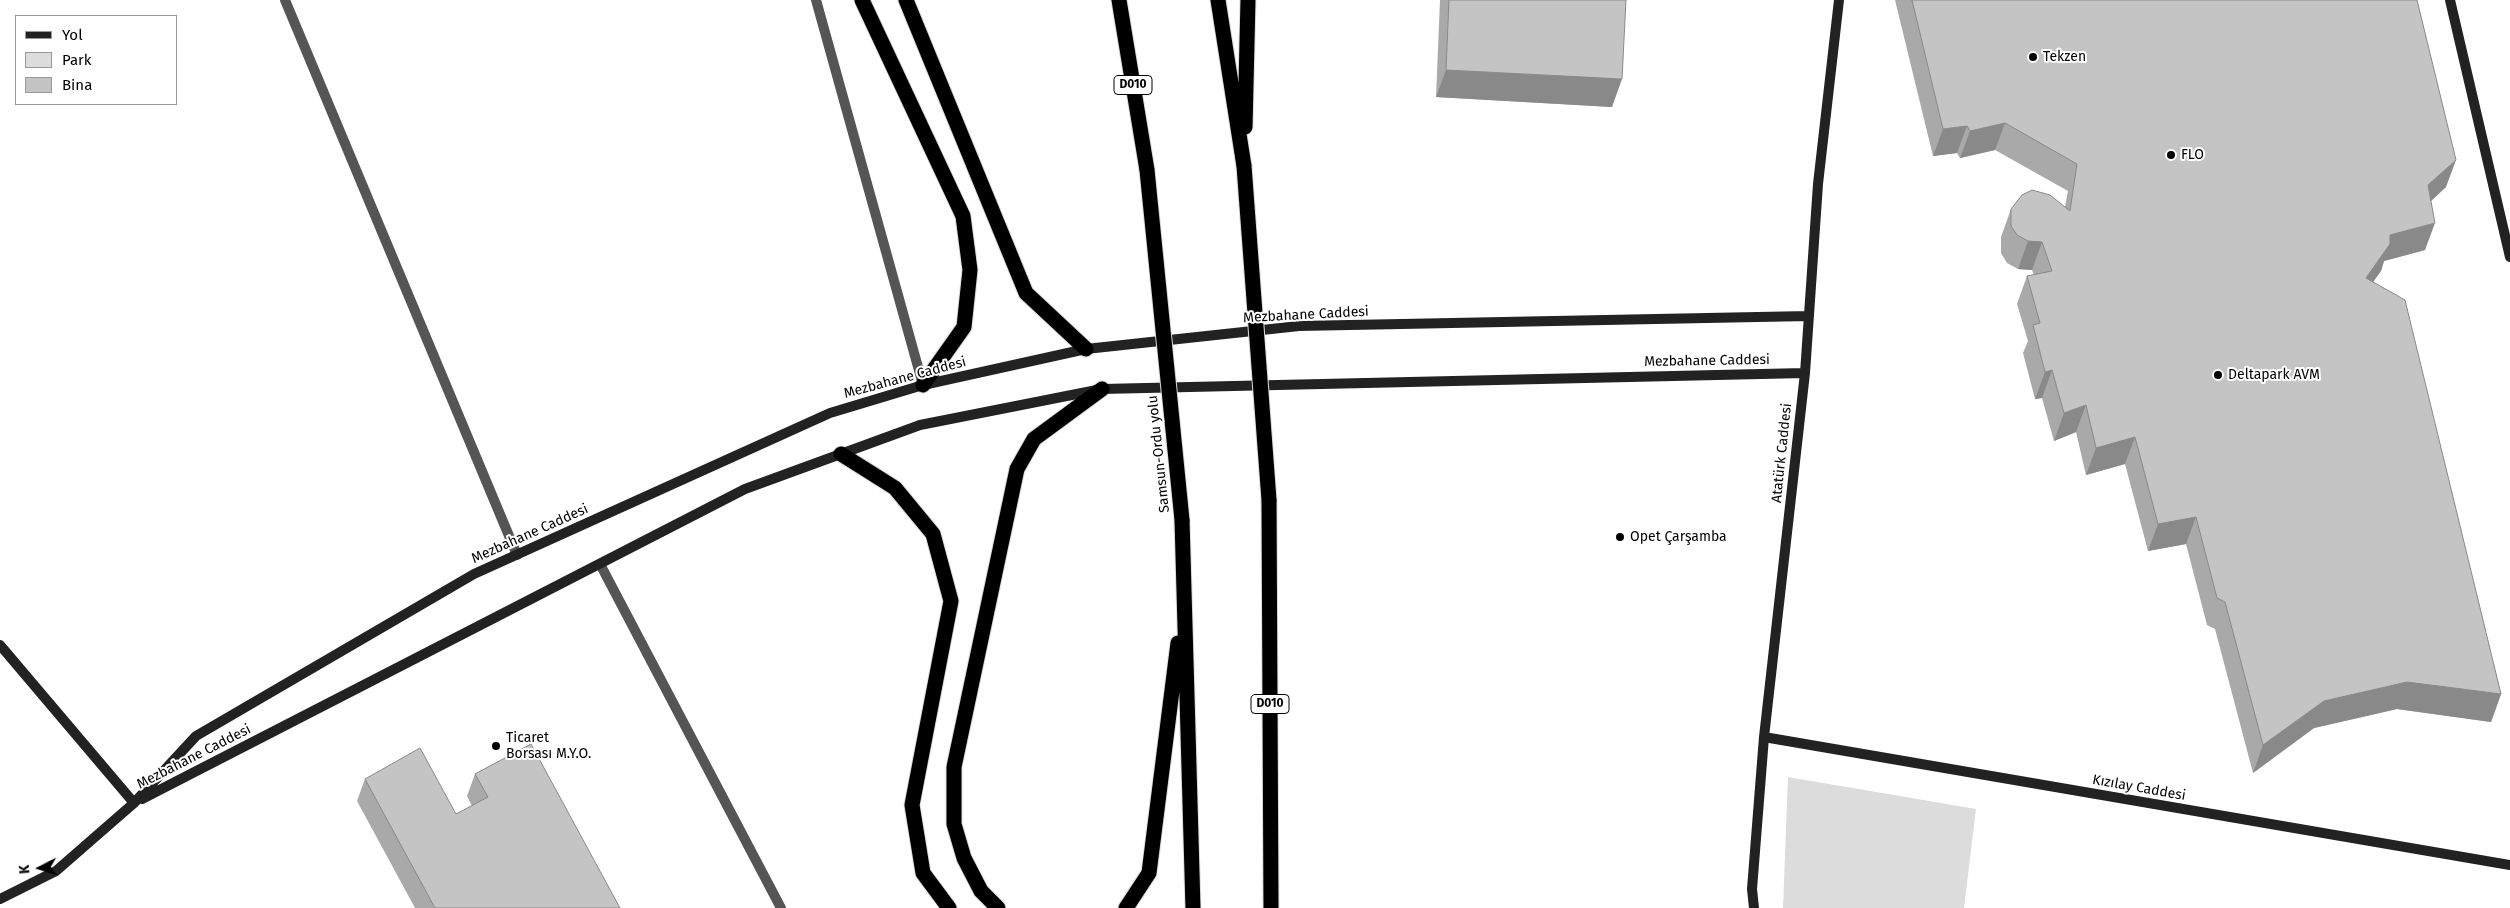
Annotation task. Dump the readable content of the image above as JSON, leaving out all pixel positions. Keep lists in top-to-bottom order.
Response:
{
  "streets": {
    "highway": ["D010", "Samsun-Ordu yolu"],
    "main road": ["Mezbahane Caddesi", "Atatürk Caddesi", "Kızılay Caddesi"]
  },
  "crossings": [
    ["Mezbahane Caddesi", "Atatürk Caddesi"],
    ["Atatürk Caddesi", "Kızılay Caddesi"]
  ],
  "places": [
    "Tekzen",
    "FLO",
    "Deltapark AVM",
    "Opet Çarşamba",
    "Ticaret Borsası M.Y.O."
  ],
  "legend": ["Yol", "Park", "Bina"],
  "north": "left"
}
